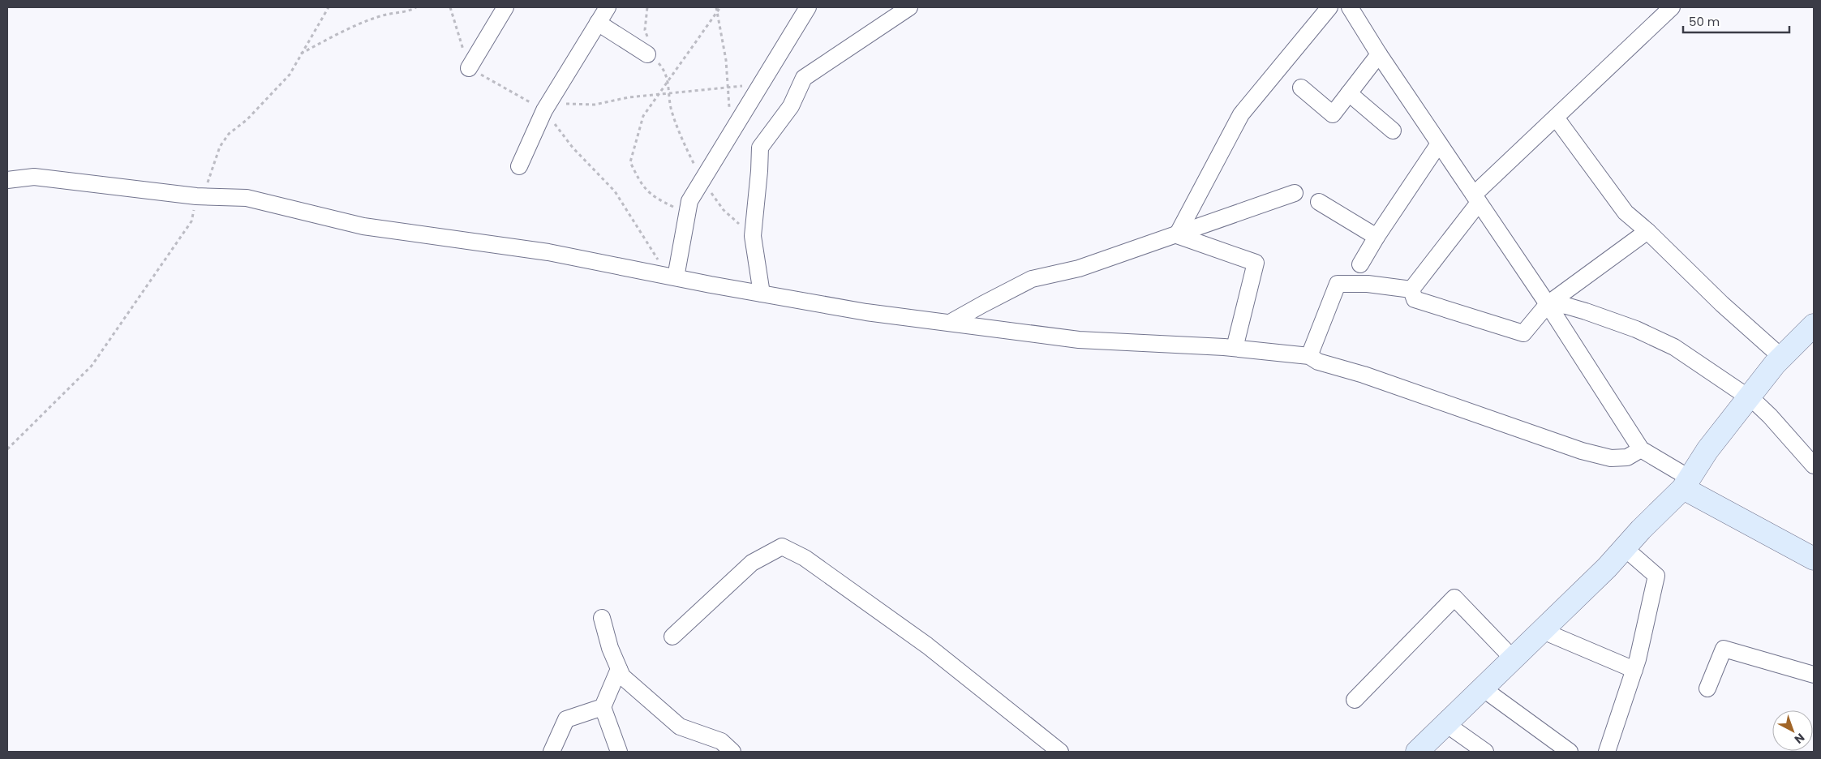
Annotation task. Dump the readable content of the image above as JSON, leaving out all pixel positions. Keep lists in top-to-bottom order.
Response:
{
  "scale_bar": "50 m",
  "north": "bottom right"
}
